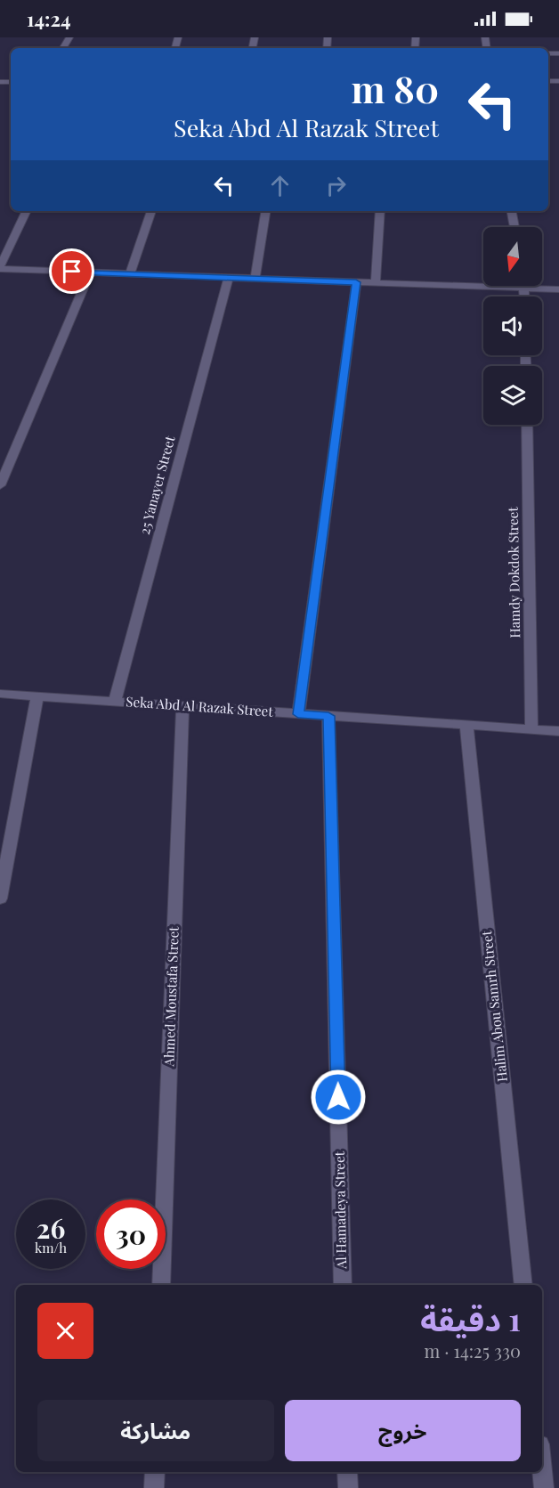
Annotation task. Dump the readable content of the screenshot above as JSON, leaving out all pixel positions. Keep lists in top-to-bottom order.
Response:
{
  "streets": {
    "street": [
      "25 Yanayer Street",
      "Hamdy Dokdok Street",
      "Seka Abd Al Razak Street",
      "Ahmed Moustafa Street",
      "Halim Abou Samrh Street",
      "Al Hamadeya Street"
    ]
  },
  "crossings": [
    ["25 Yanayer Street", "Seka Abd Al Razak Street"],
    ["Hamdy Dokdok Street", "Seka Abd Al Razak Street"],
    ["Seka Abd Al Razak Street", "Ahmed Moustafa Street"],
    ["Seka Abd Al Razak Street", "Halim Abou Samrh Street"],
    ["Seka Abd Al Razak Street", "Al Hamadeya Street"]
  ],
  "north": "bottom",
  "page": {
    "status": "14:24",
    "turn": ["80 m", "Seka Abd Al Razak Street"],
    "speed": "26 km/h",
    "limit": "30",
    "heading": ["1 دقيقة", "330 m · 14:25"],
    "buttons": ["خروج", "مشاركة"]
  }
}
